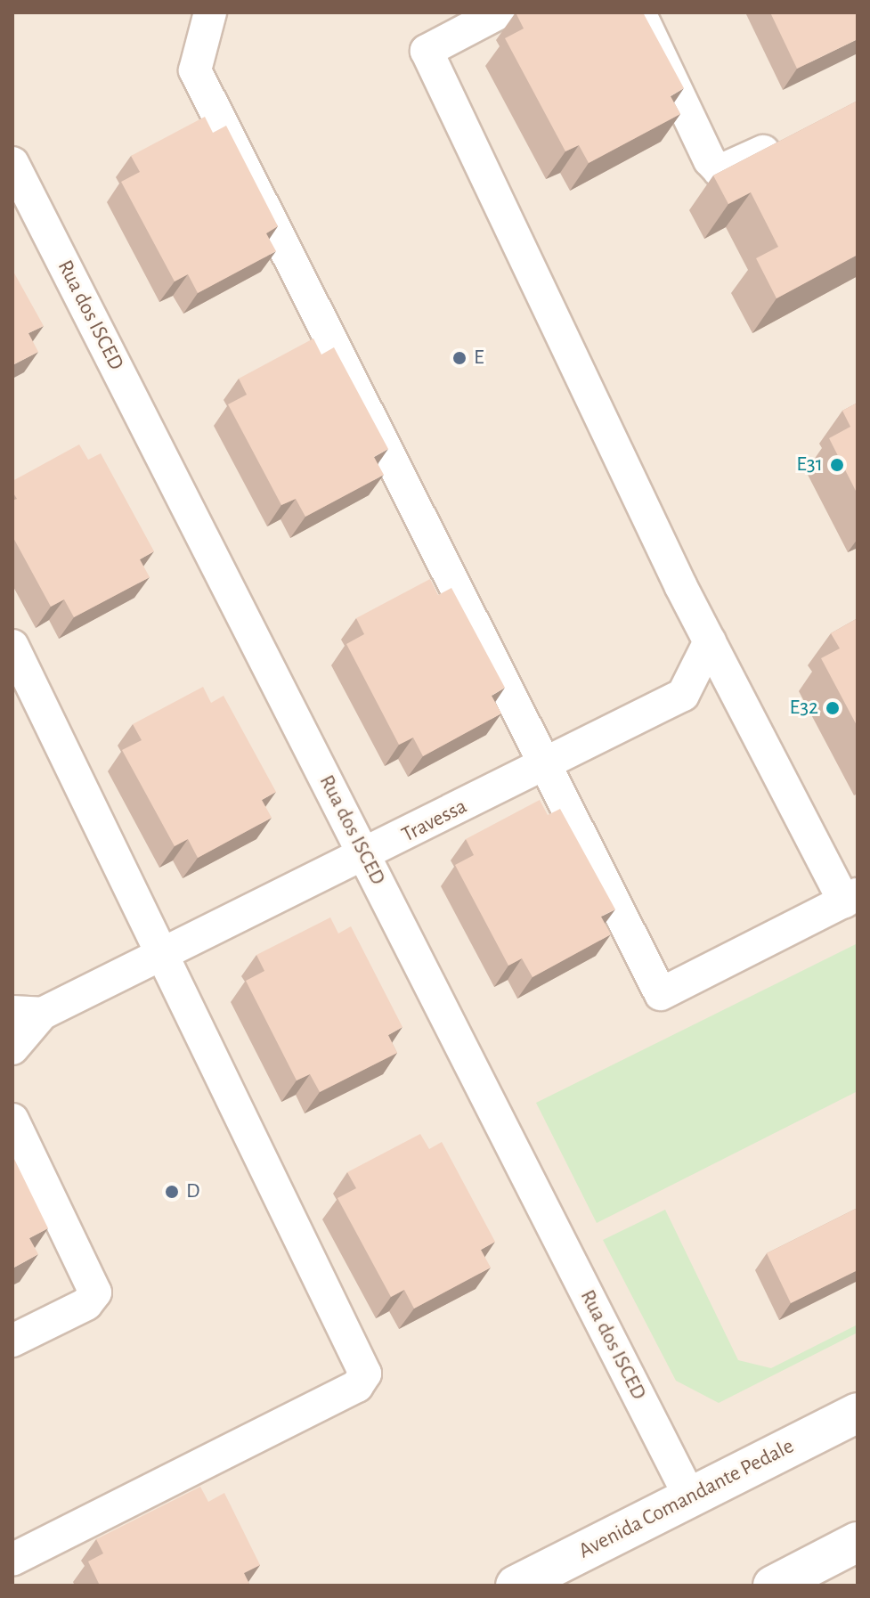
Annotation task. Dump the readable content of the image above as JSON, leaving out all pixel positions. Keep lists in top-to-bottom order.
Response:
{
  "streets": {
    "street": ["Rua dos ISCED", "Travessa", "Avenida Comandante Pedale"]
  },
  "crossings": [
    ["Rua dos ISCED", "Travessa"],
    ["Rua dos ISCED", "Avenida Comandante Pedale"]
  ],
  "places": [
    "E",
    "E31",
    "E32",
    "D"
  ]
}
